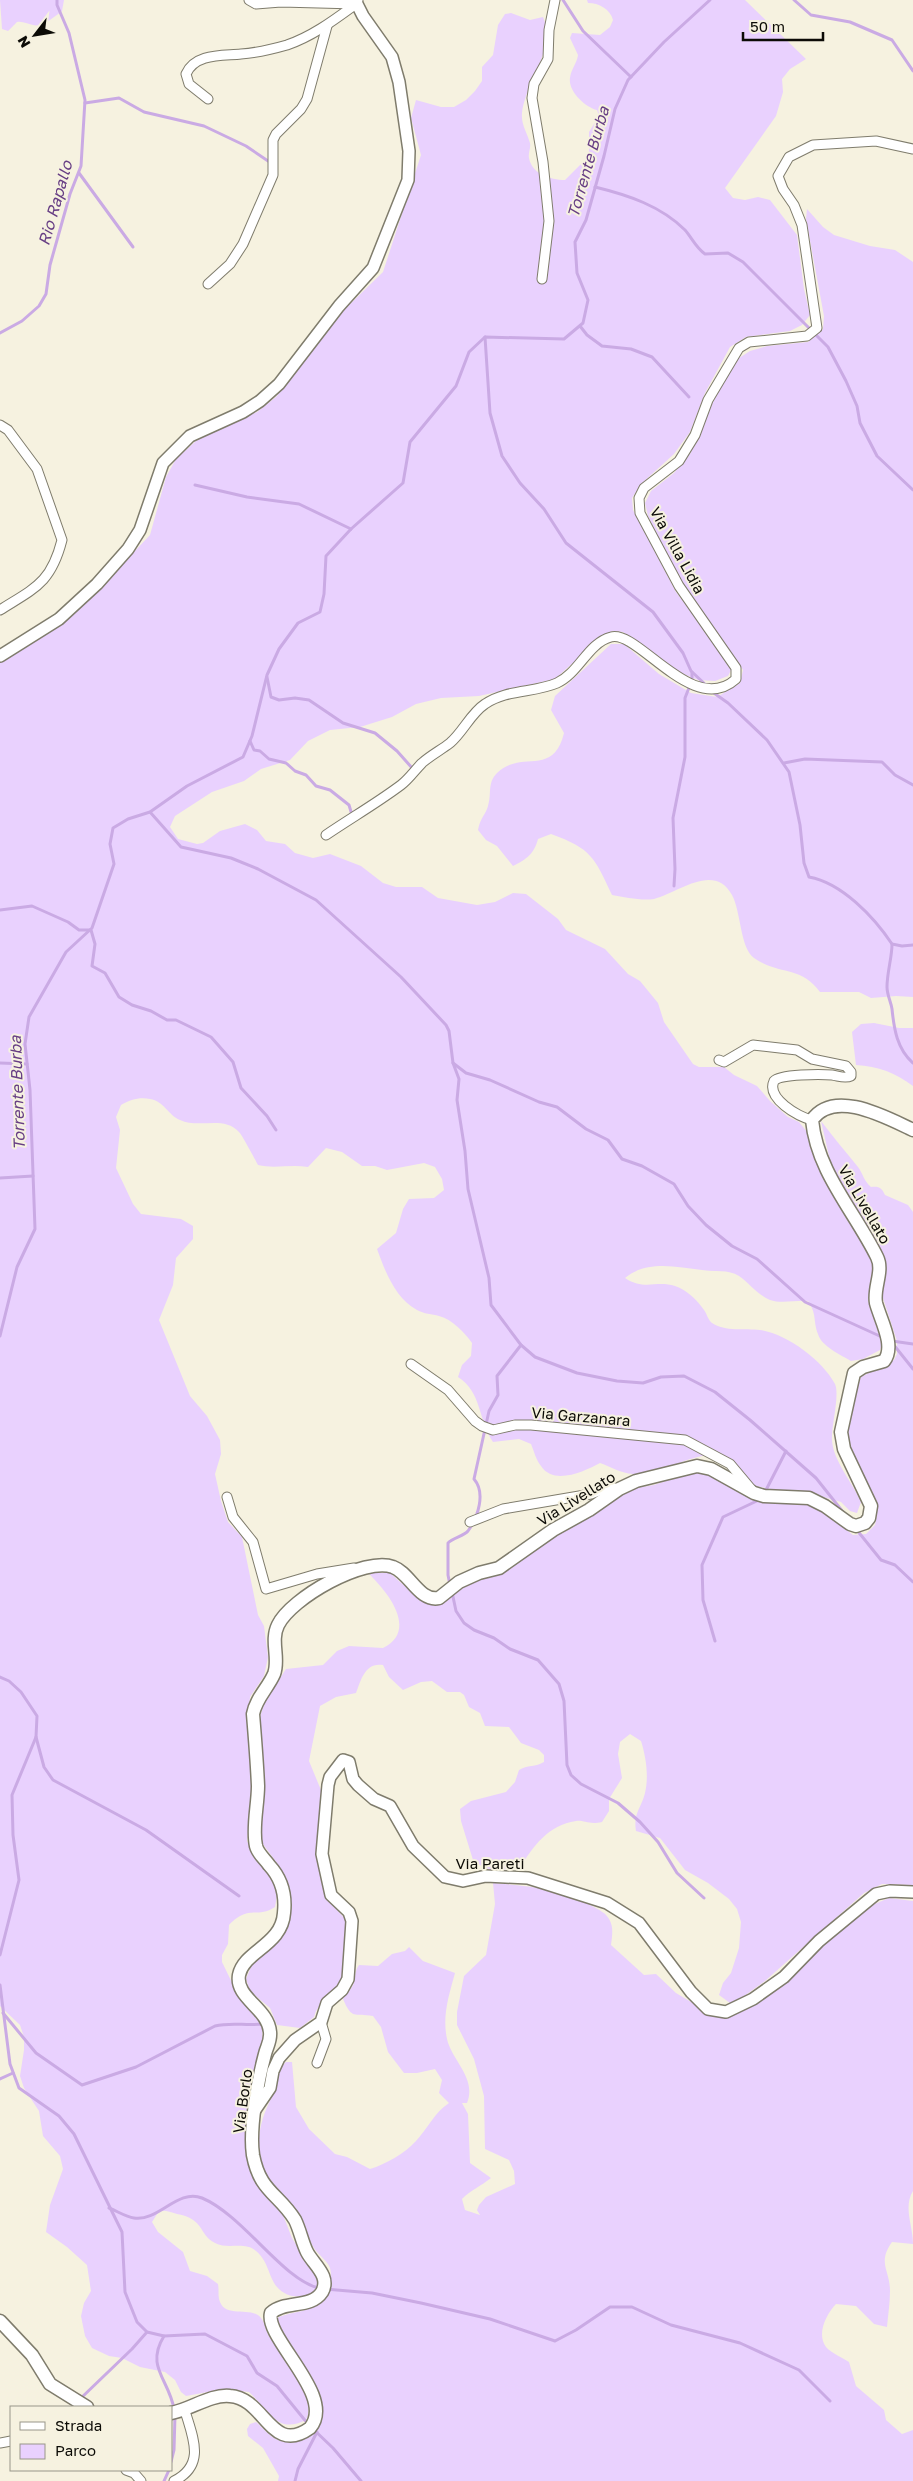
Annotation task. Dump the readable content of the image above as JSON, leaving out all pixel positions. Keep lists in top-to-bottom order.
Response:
{
  "streets": {
    "main road": ["Via Livellato", "Via Borlo"],
    "street": ["Via Villa Lidia", "Via Garzanara", "Via Pareti"]
  },
  "crossings": [
    ["Via Livellato", "Via Garzanara"],
    ["Via Livellato", "Via Borlo"]
  ],
  "water": ["Torrente Burba", "Rio Rapallo"],
  "legend": ["Strada", "Parco"],
  "scale_bar": "50 m",
  "north": "bottom left"
}
